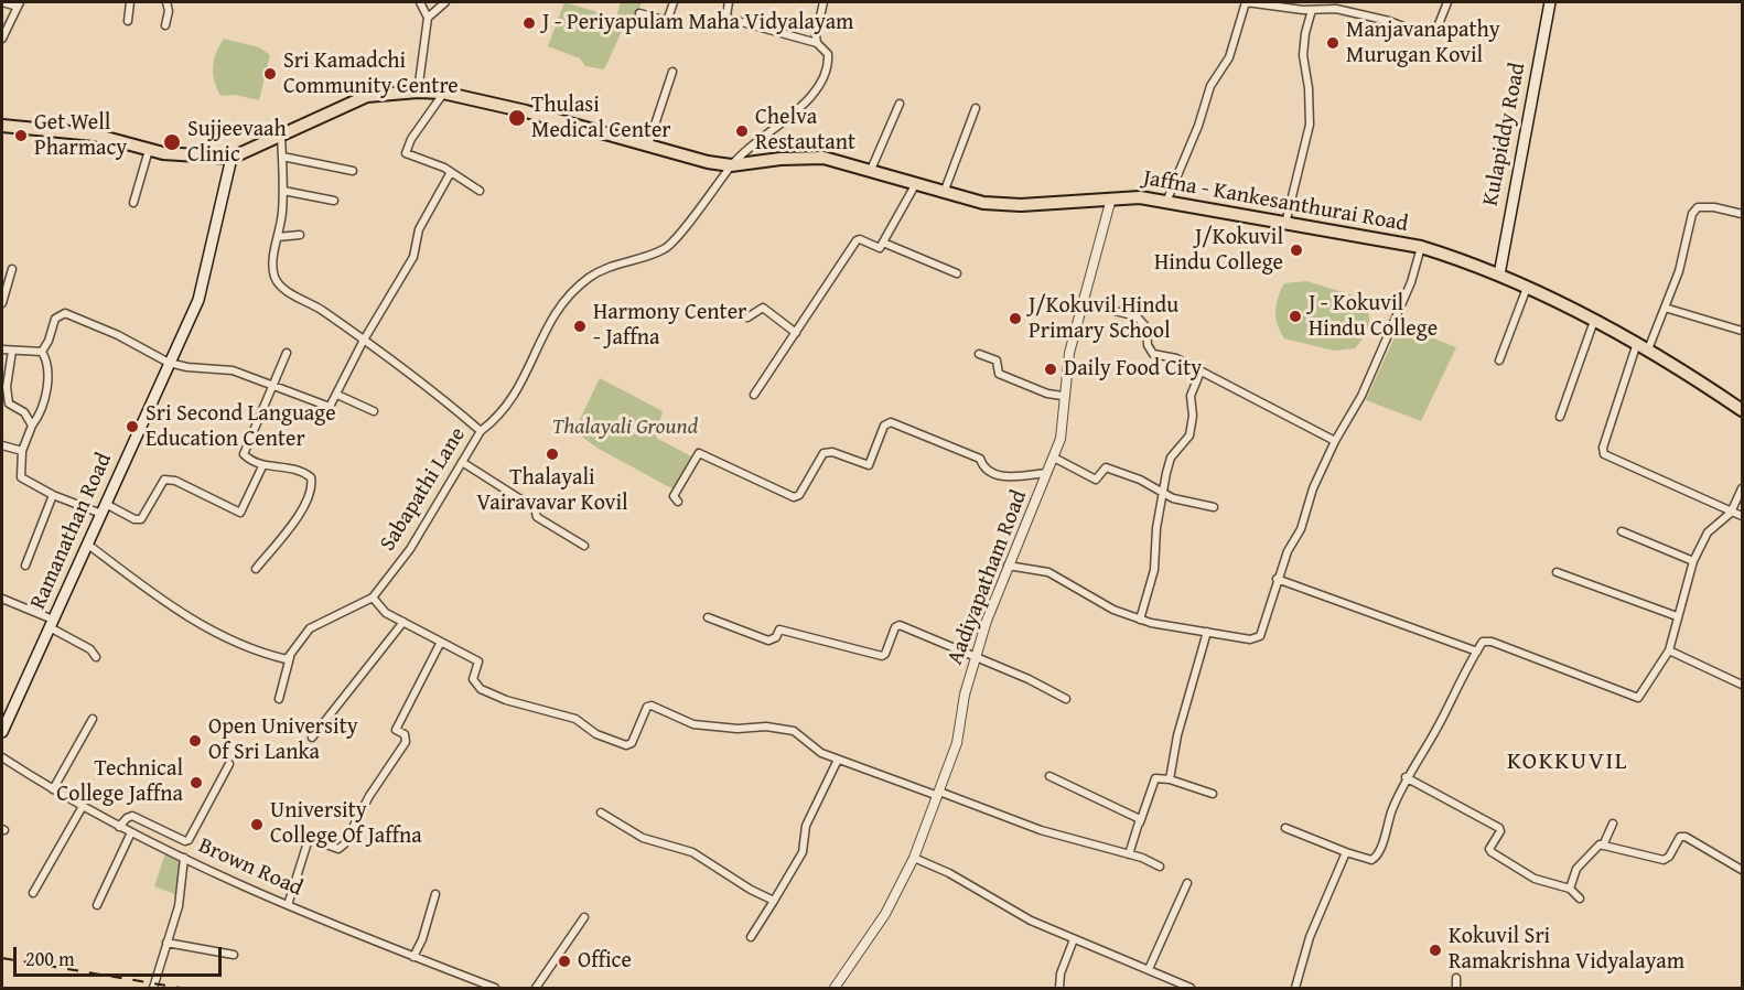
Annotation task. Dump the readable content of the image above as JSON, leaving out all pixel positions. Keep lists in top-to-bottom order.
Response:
{
  "streets": {
    "main road": ["Kulapiddy Road", "Jaffna - Kankesanthurai Road", "Ramanathan Road"],
    "street": ["Sabapathi Lane", "Aadiyapatham Road", "Brown Road"]
  },
  "crossings": [
    ["Kulapiddy Road", "Jaffna - Kankesanthurai Road"],
    ["Jaffna - Kankesanthurai Road", "Sabapathi Lane"],
    ["Jaffna - Kankesanthurai Road", "Ramanathan Road"],
    ["Jaffna - Kankesanthurai Road", "Aadiyapatham Road"]
  ],
  "districts": ["KOKKUVIL"],
  "parks": ["Thalayali Ground"],
  "places": [
    "J - Periyapulam Maha Vidyalayam",
    "Manjavanapathy Murugan Kovil",
    "Sri Kamadchi Community Centre",
    "Thulasi Medical Center",
    "Chelva Restautant",
    "Get Well Pharmacy",
    "Sujjeevaah Clinic",
    "J/Kokuvil Hindu College",
    "J - Kokuvil Hindu College",
    "J/Kokuvil Hindu Primary School",
    "Harmony Center - Jaffna",
    "Daily Food City",
    "Sri Second Language Education Center",
    "Thalayali Vairavavar Kovil",
    "Open University Of Sri Lanka",
    "Technical College Jaffna",
    "University College Of Jaffna",
    "Kokuvil Sri Ramakrishna Vidyalayam",
    "Office"
  ],
  "scale_bar": "200 m"
}
